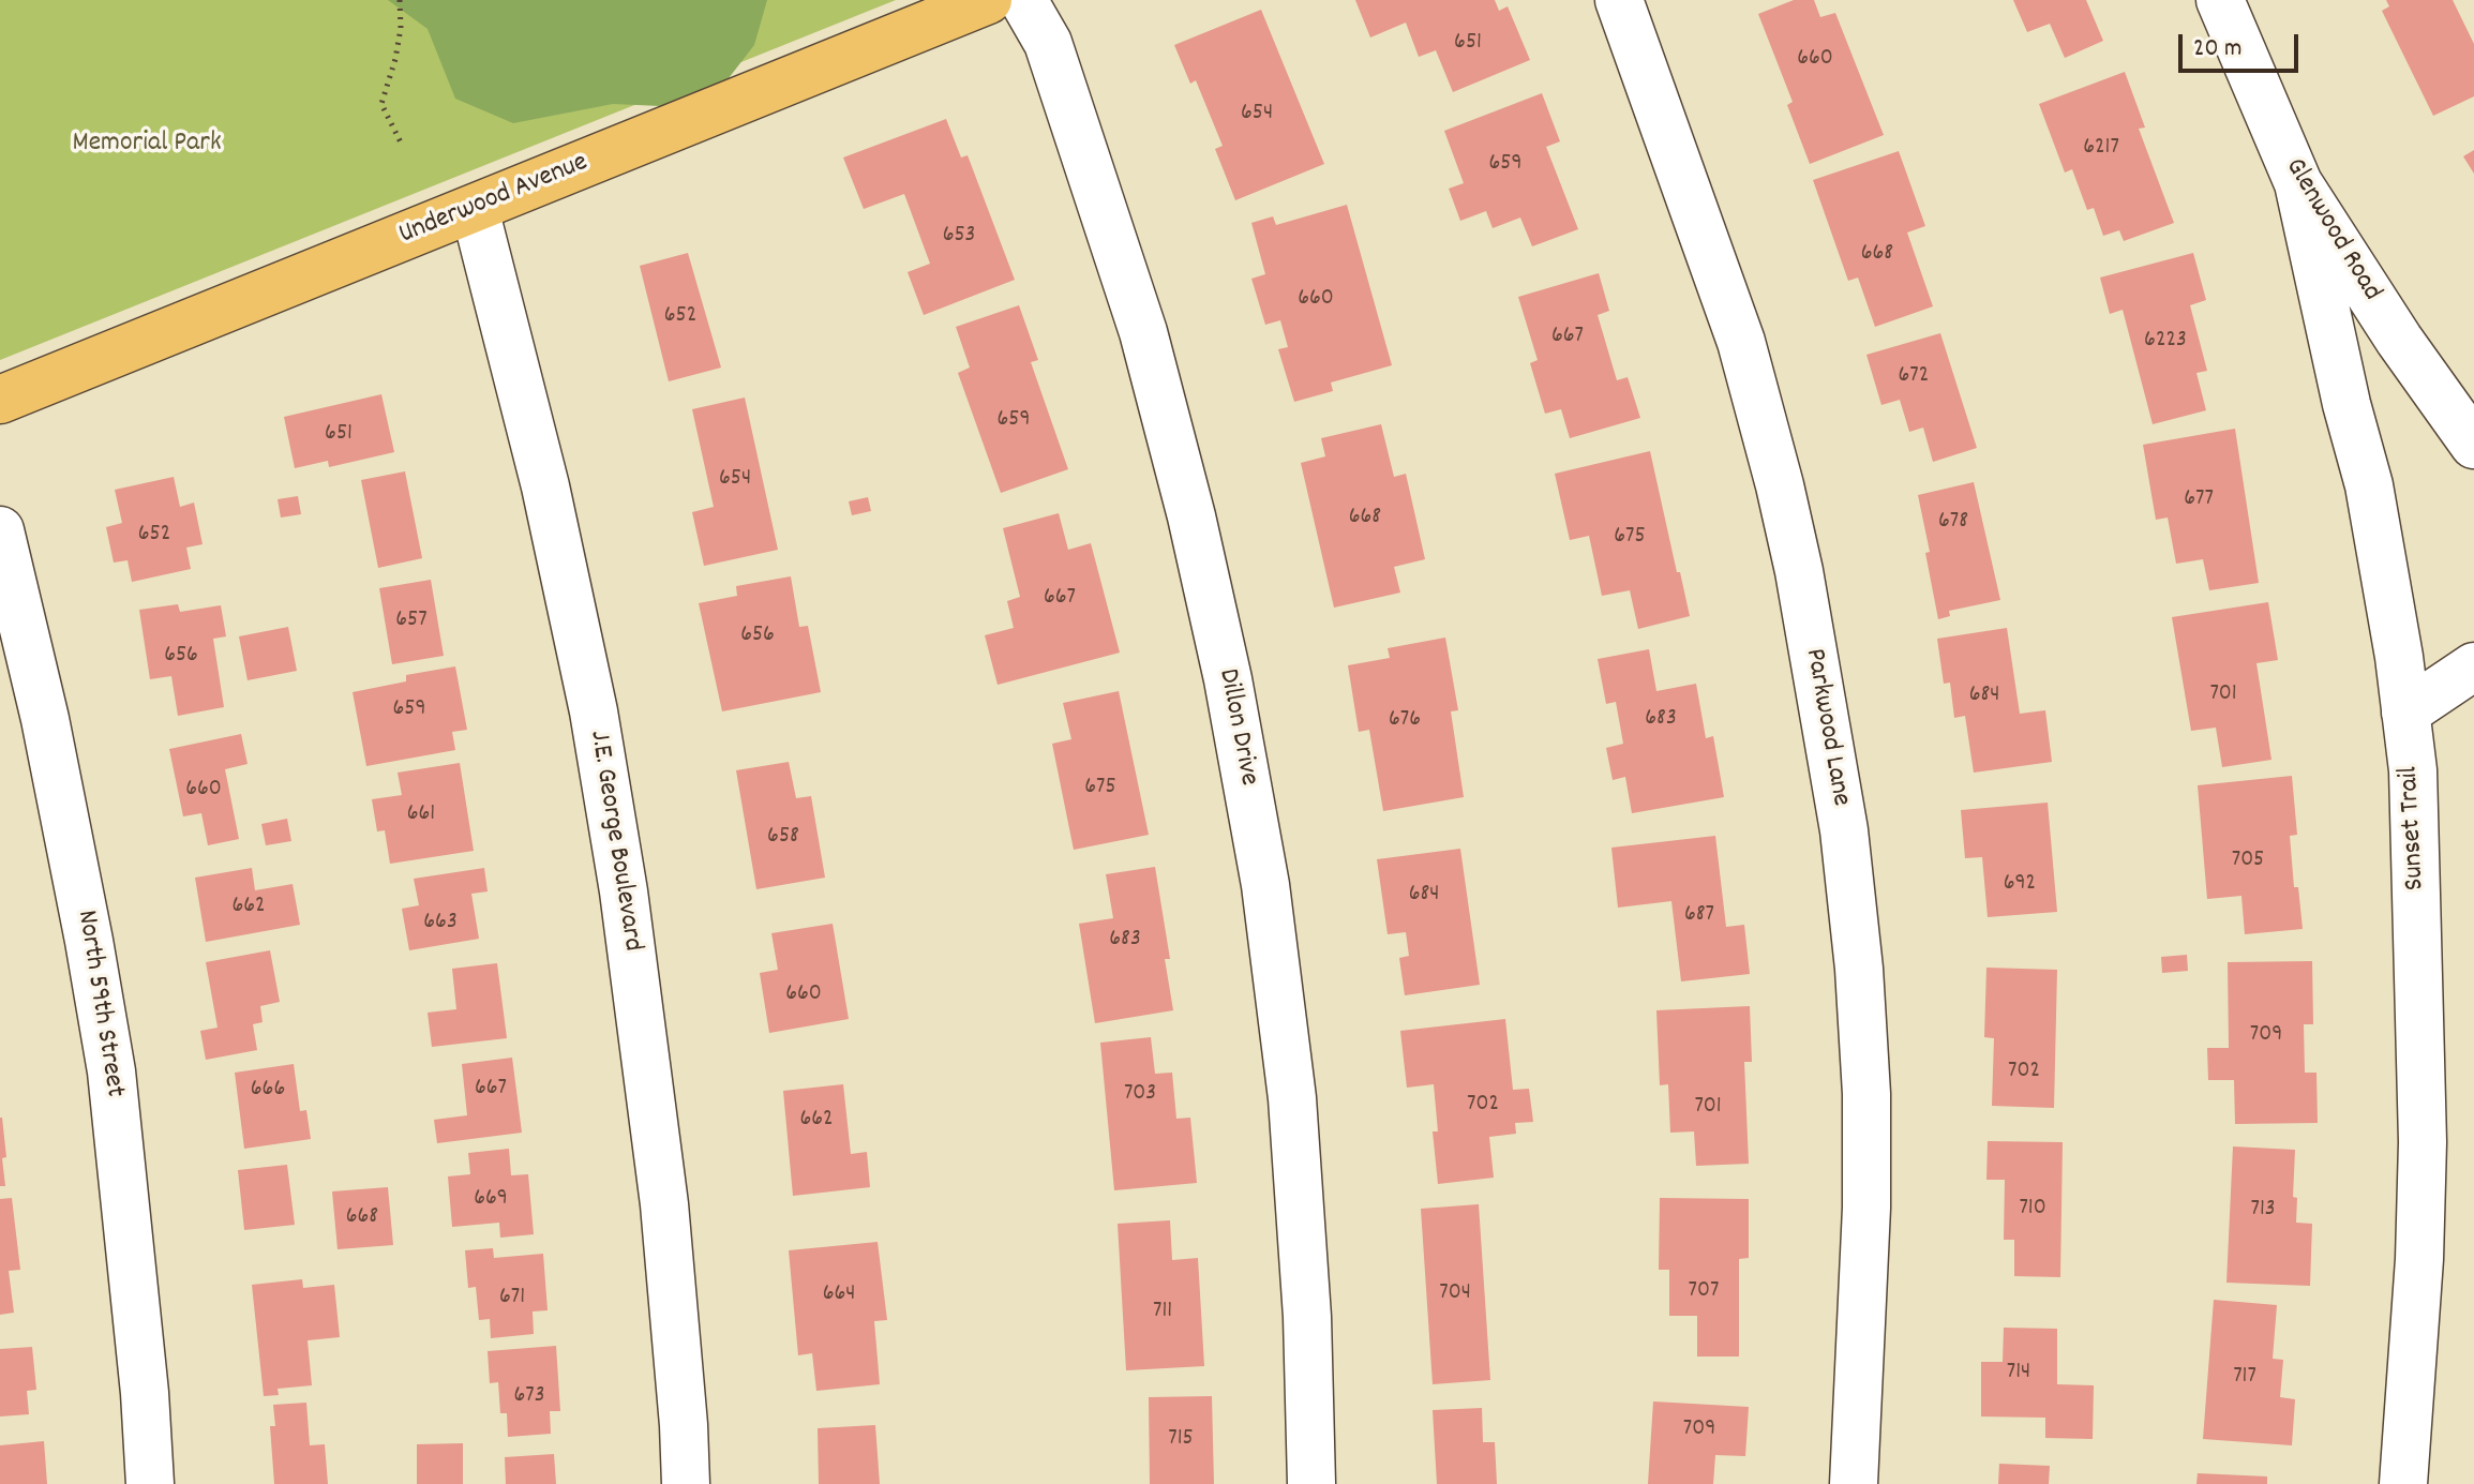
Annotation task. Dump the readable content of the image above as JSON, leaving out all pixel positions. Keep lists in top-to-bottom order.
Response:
{
  "streets": {
    "main road": ["Underwood Avenue"],
    "street": [
      "Glenwood Road",
      "Dillon Drive",
      "Parkwood Lane",
      "Sunset Trail",
      "J.E. George Boulevard",
      "North 59th Street"
    ]
  },
  "crossings": [
    ["Underwood Avenue", "J.E. George Boulevard"],
    ["Glenwood Road", "Sunset Trail"]
  ],
  "parks": ["Memorial Park"],
  "house_numbers": [
    "651",
    "660",
    "654",
    "6217",
    "659",
    "653",
    "668",
    "660",
    "652",
    "667",
    "6223",
    "672",
    "659",
    "651",
    "654",
    "677",
    "668",
    "678",
    "652",
    "675",
    "667",
    "657",
    "656",
    "656",
    "701",
    "684",
    "659",
    "683",
    "676",
    "675",
    "660",
    "661",
    "658",
    "705",
    "692",
    "684",
    "662",
    "687",
    "663",
    "683",
    "660",
    "709",
    "702",
    "667",
    "666",
    "703",
    "702",
    "701",
    "662",
    "669",
    "710",
    "713",
    "668",
    "707",
    "704",
    "664",
    "671",
    "711",
    "714",
    "717",
    "673",
    "709",
    "715"
  ],
  "scale_bar": "20 m"
}
